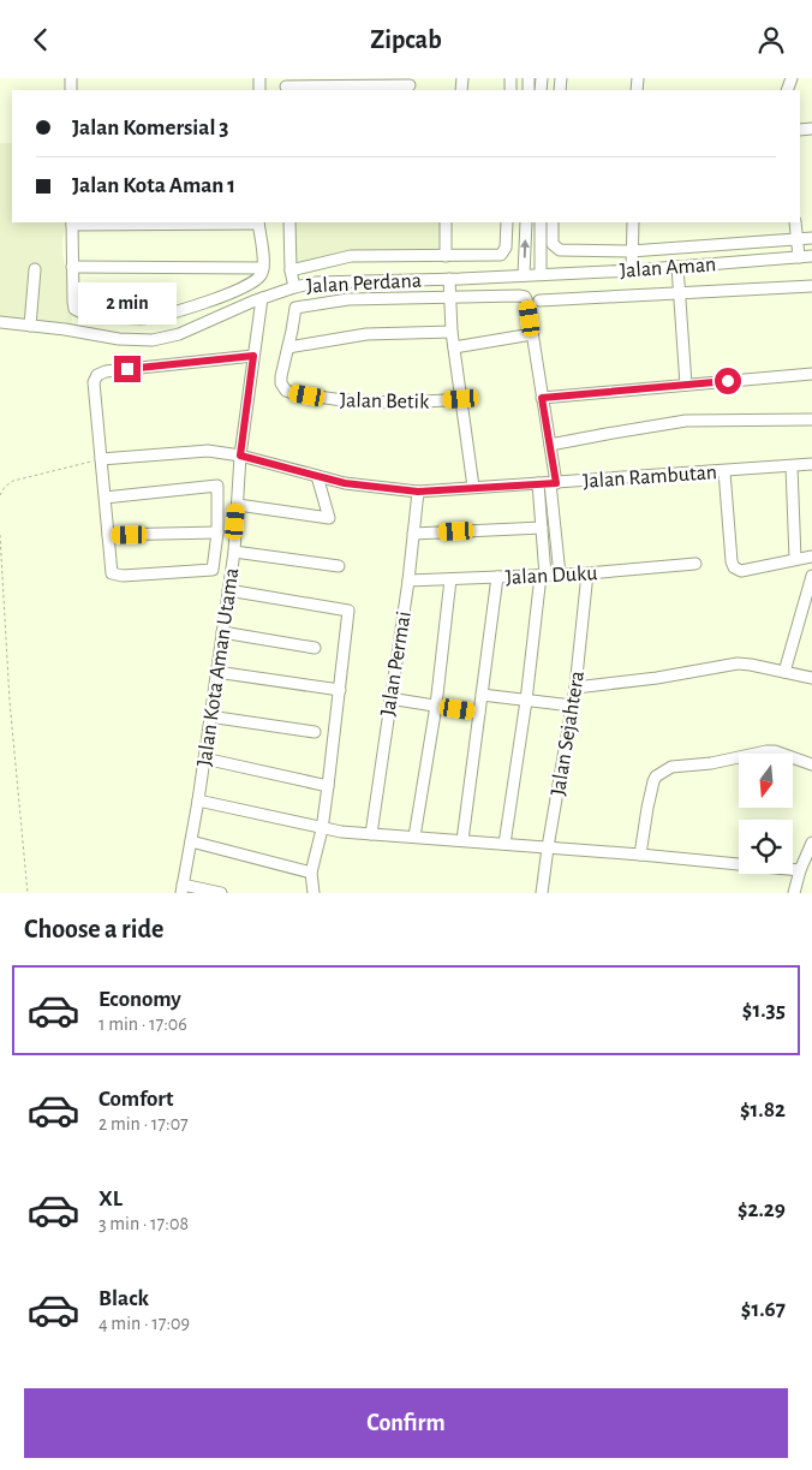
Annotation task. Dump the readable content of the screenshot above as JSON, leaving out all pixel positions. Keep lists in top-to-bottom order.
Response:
{
  "streets": {
    "street": [
      "Jalan Aman",
      "Jalan Perdana",
      "Jalan Betik",
      "Jalan Rambutan",
      "Jalan Duku",
      "Jalan Permai",
      "Jalan Kota Aman Utama",
      "Jalan Sejahtera"
    ]
  },
  "crossings": [
    ["Jalan Aman", "Jalan Perdana"],
    ["Jalan Perdana", "Jalan Kota Aman Utama"],
    ["Jalan Rambutan", "Jalan Permai"],
    ["Jalan Rambutan", "Jalan Kota Aman Utama"],
    ["Jalan Duku", "Jalan Permai"],
    ["Jalan Duku", "Jalan Sejahtera"]
  ],
  "north": "bottom",
  "page": {
    "header": "Zipcab",
    "banner": ["Jalan Komersial 3", "Jalan Kota Aman 1"],
    "bubble": "2 min",
    "heading": "Choose a ride",
    "list": [
      {
        "name": "Economy",
        "note": "1 min · 17:06",
        "value": "$1.35"
      },
      {
        "name": "Comfort",
        "note": "2 min · 17:07",
        "value": "$1.82"
      },
      {
        "name": "XL",
        "note": "3 min · 17:08",
        "value": "$2.29"
      },
      {
        "name": "Black",
        "note": "4 min · 17:09",
        "value": "$1.67"
      }
    ],
    "buttons": "Confirm"
  }
}
